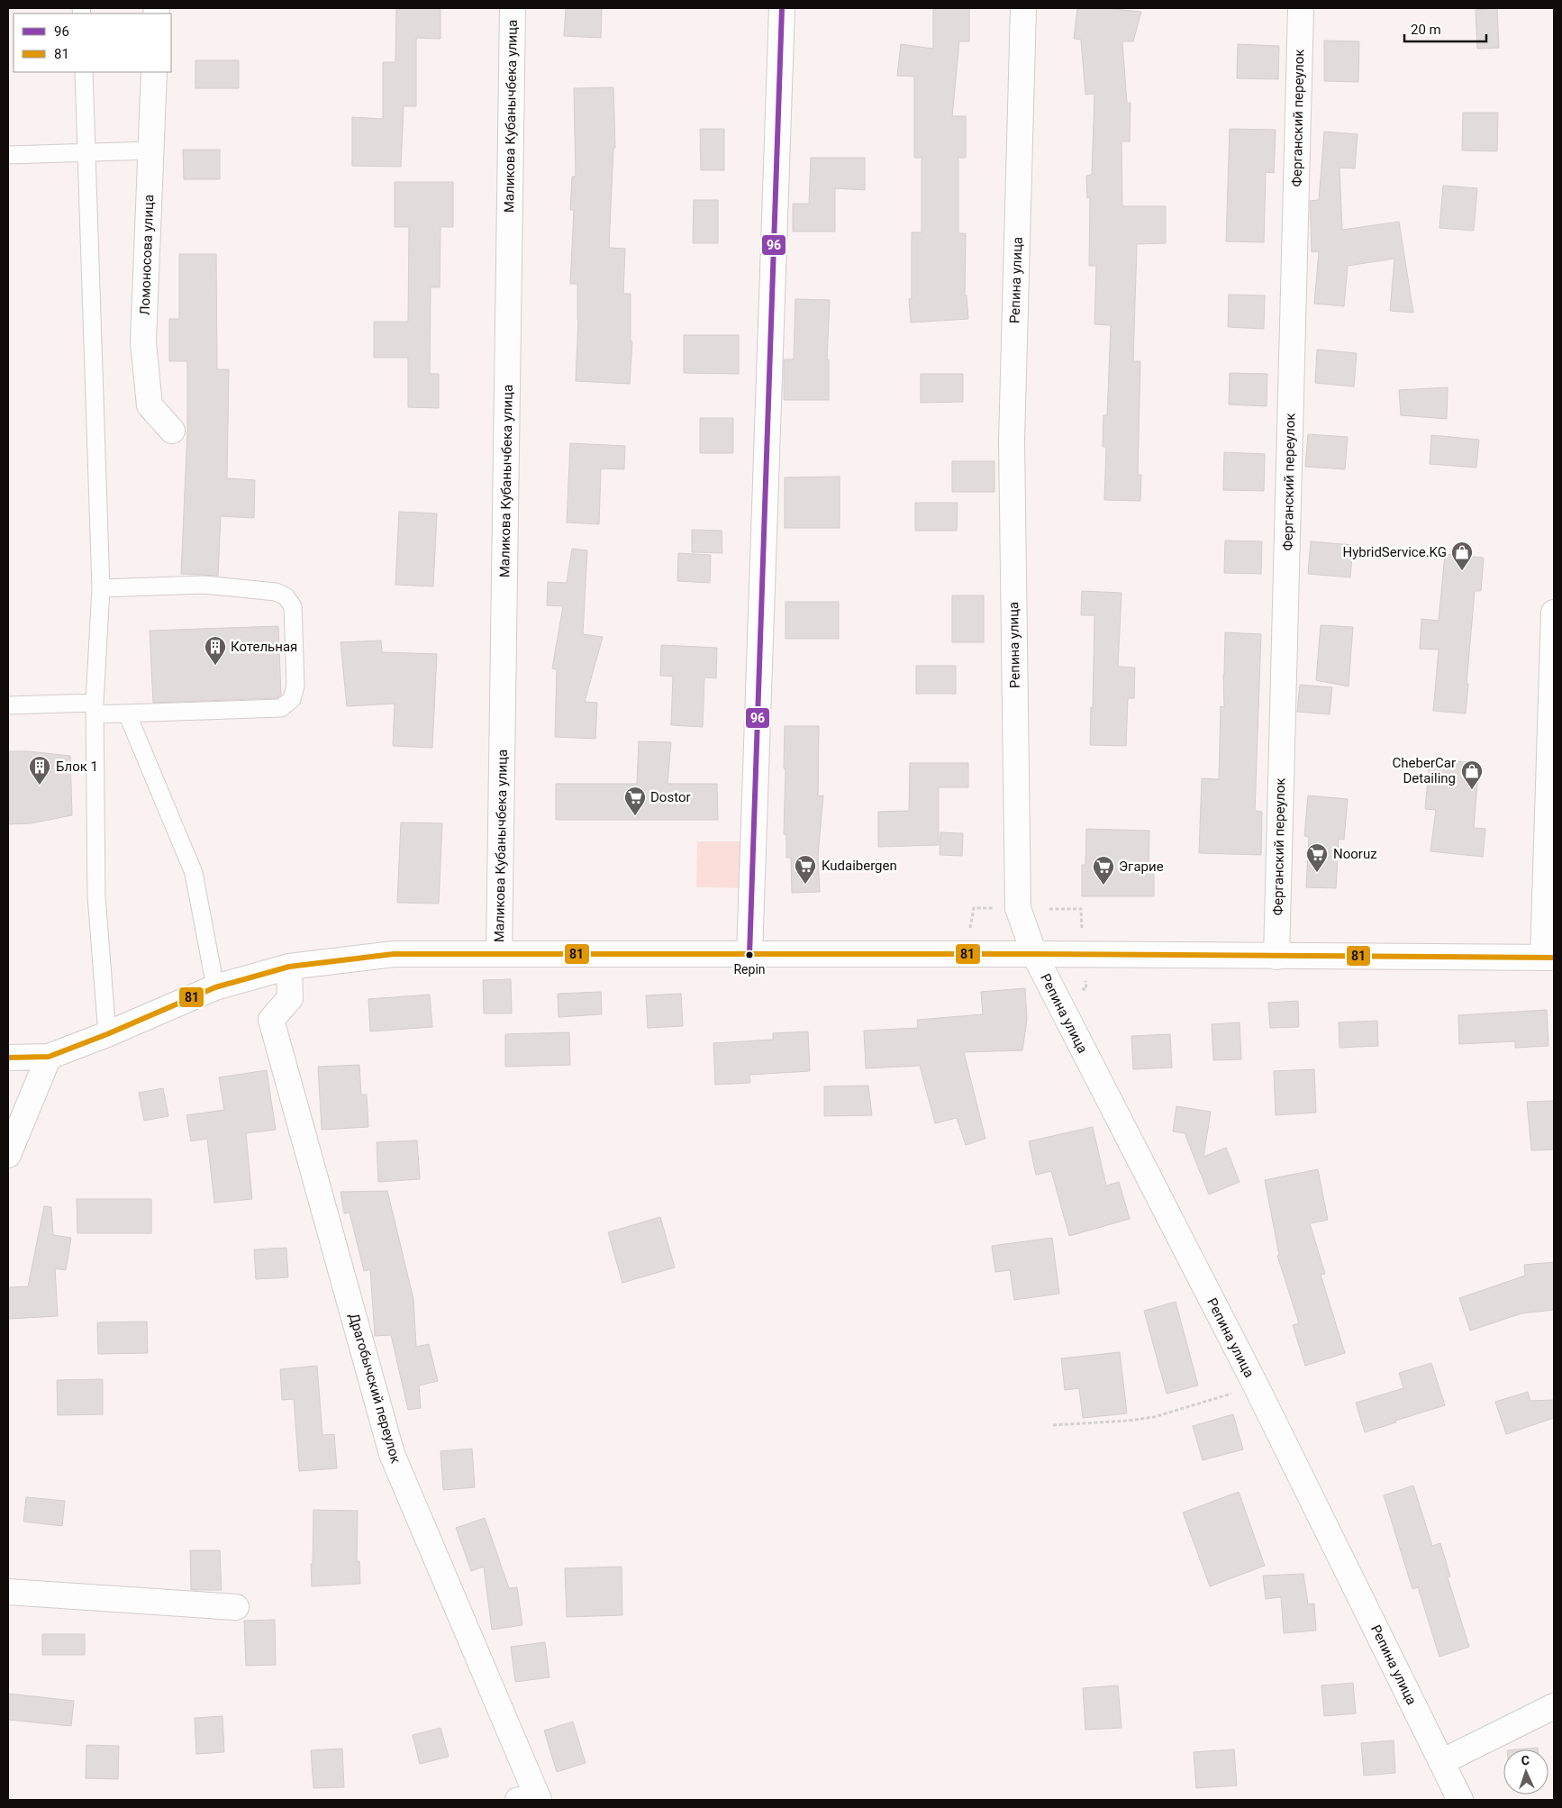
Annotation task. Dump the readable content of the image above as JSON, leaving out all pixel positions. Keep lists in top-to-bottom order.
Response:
{
  "streets": {
    "street": [
      "Маликова Кубанычбека улица",
      "Ферганский переулок",
      "Ломоносова улица",
      "Репина улица",
      "Драгобычский переулок"
    ]
  },
  "places": {
    "shop": ["HybridService.KG", "CheberCar Detailing"],
    "building": ["Котельная", "Блок 1"],
    "supermarket": [
      "Dostor",
      "Nooruz",
      "Kudaibergen",
      "Эгарие"
    ],
    "other": ["Repin"]
  },
  "lines": ["transit line 96", "transit line 81"],
  "legend": ["96", "81"],
  "scale_bar": "20 m",
  "north": "top"
}
